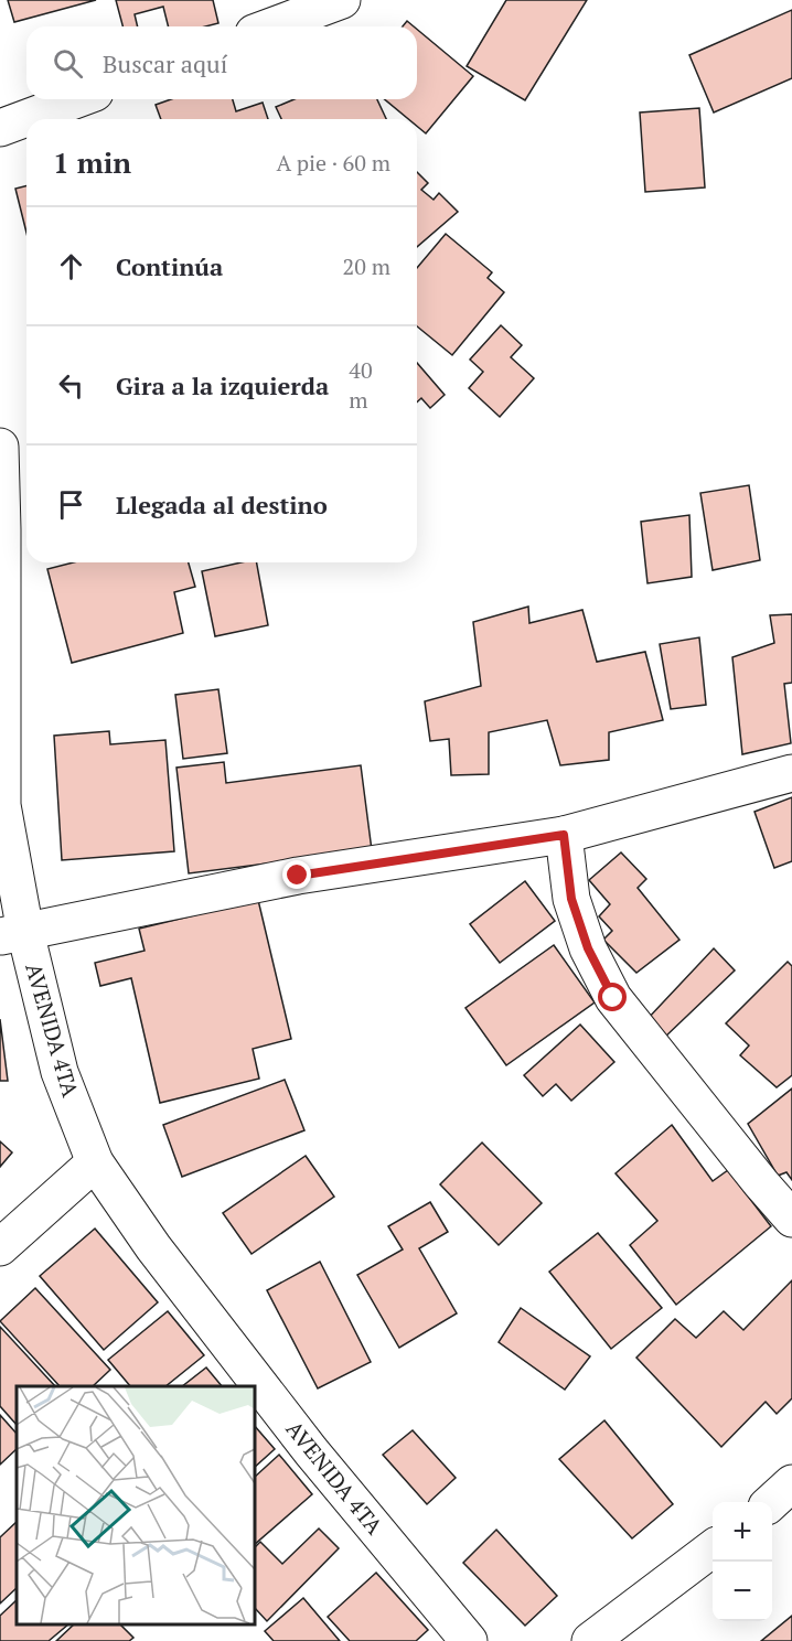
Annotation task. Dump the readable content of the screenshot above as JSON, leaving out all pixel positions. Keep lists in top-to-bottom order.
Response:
{
  "streets": {
    "street": ["AVENIDA 4TA"]
  },
  "page": {
    "search": "Buscar aquí",
    "heading": ["1 min", "A pie · 60 m"],
    "list": [
      ["Continúa", "20 m"],
      ["Gira a la izquierda", "40 m"],
      "Llegada al destino"
    ],
    "map_buttons": ["+", "−"]
  }
}
